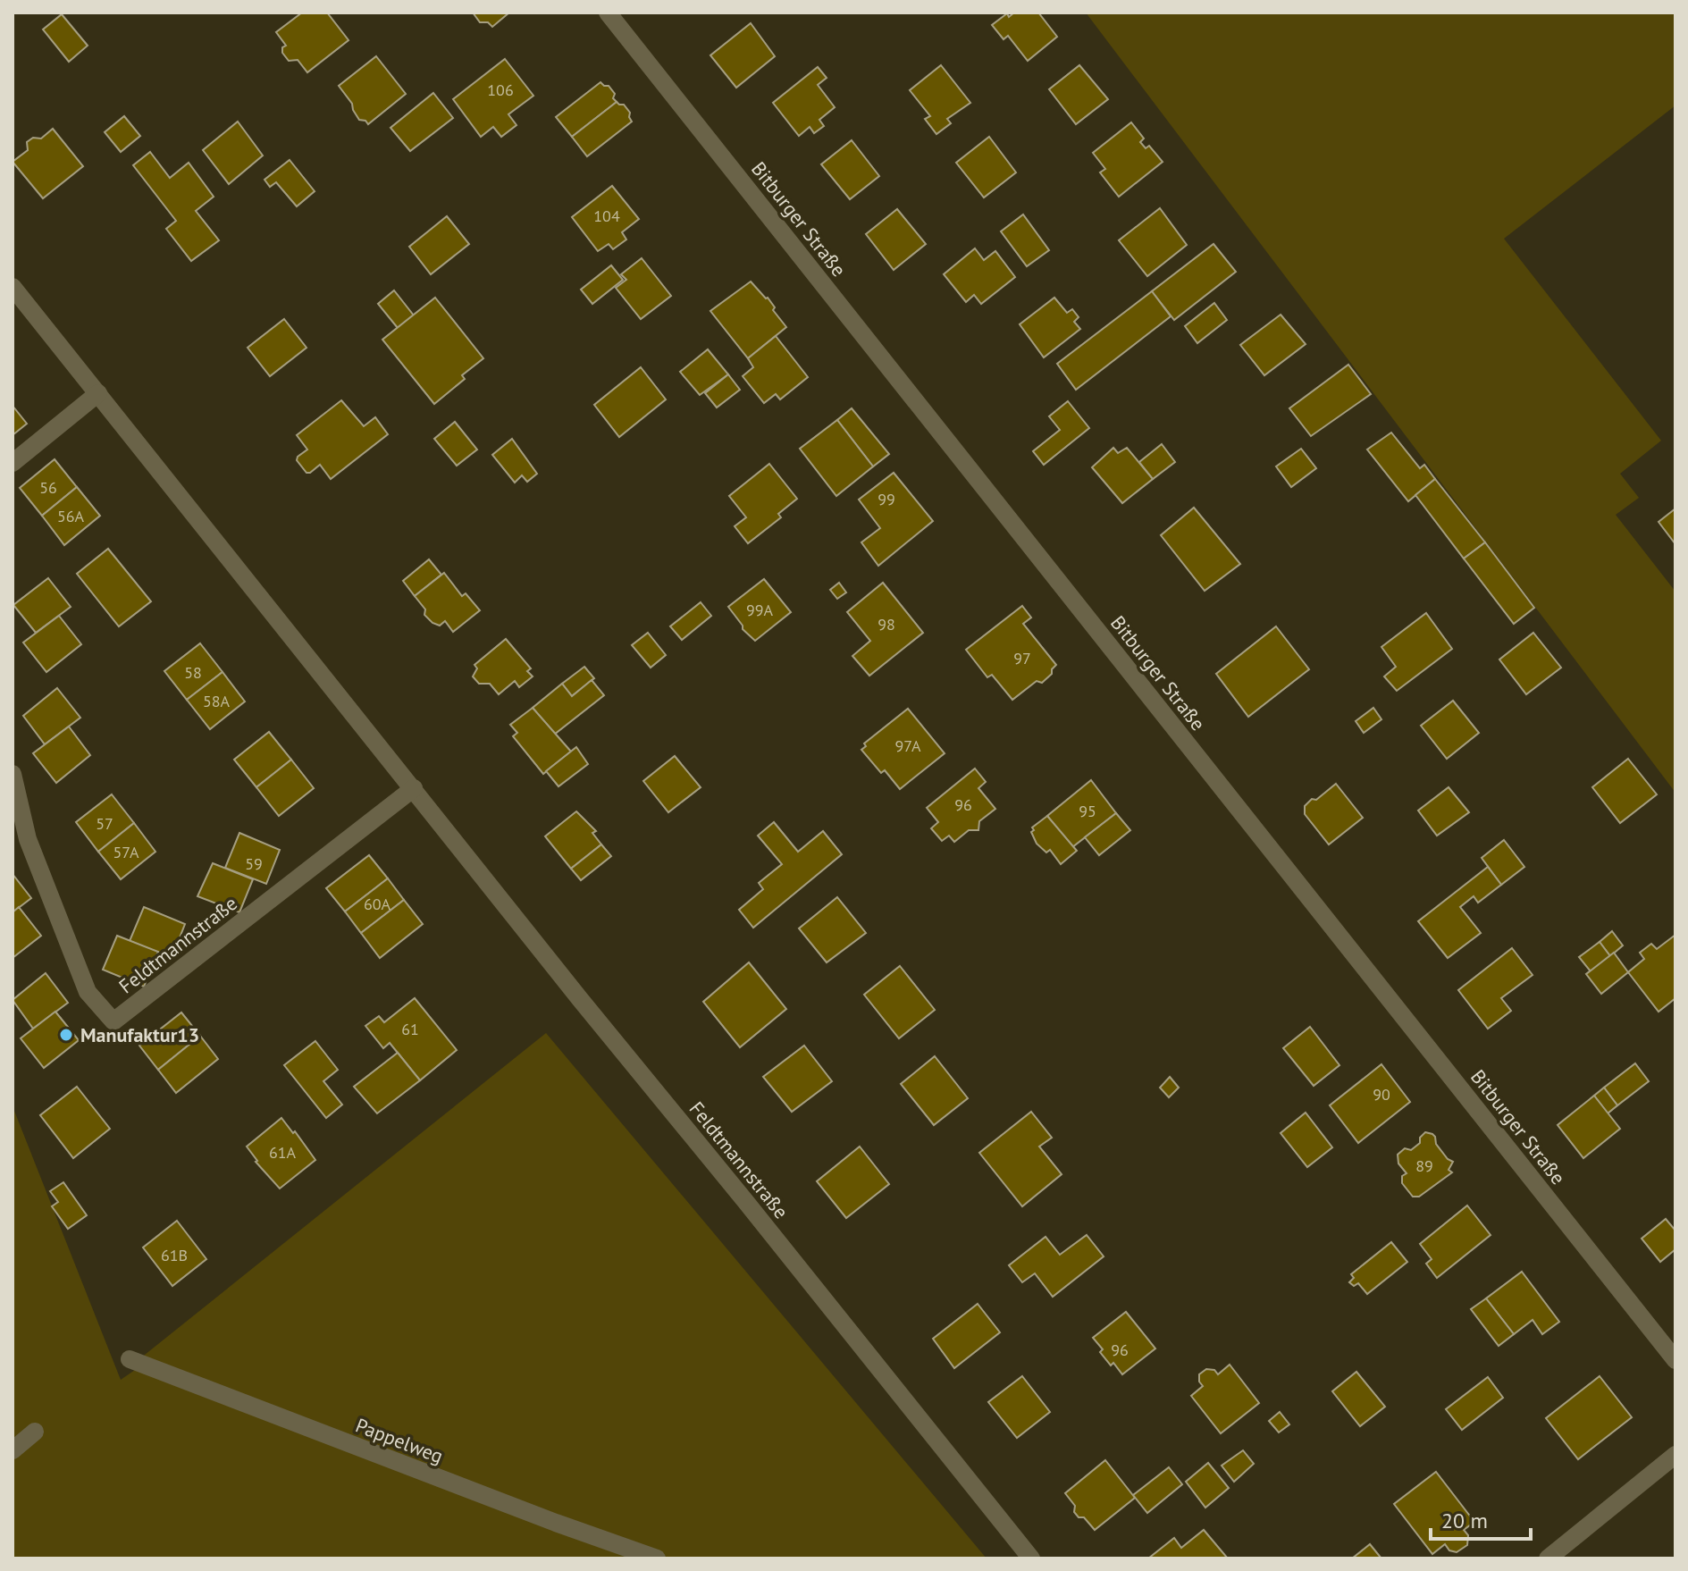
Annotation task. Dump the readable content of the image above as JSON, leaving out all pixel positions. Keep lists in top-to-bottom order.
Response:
{
  "streets": {
    "street": ["Bitburger Straße", "Feldtmannstraße", "Pappelweg"]
  },
  "places": ["Manufaktur13"],
  "house_numbers": [
    "106",
    "104",
    "56",
    "99",
    "56A",
    "99A",
    "98",
    "97",
    "58",
    "58A",
    "97A",
    "96",
    "95",
    "57",
    "57A",
    "59",
    "60A",
    "61",
    "90",
    "61A",
    "89",
    "61B",
    "96"
  ],
  "scale_bar": "20 m"
}
